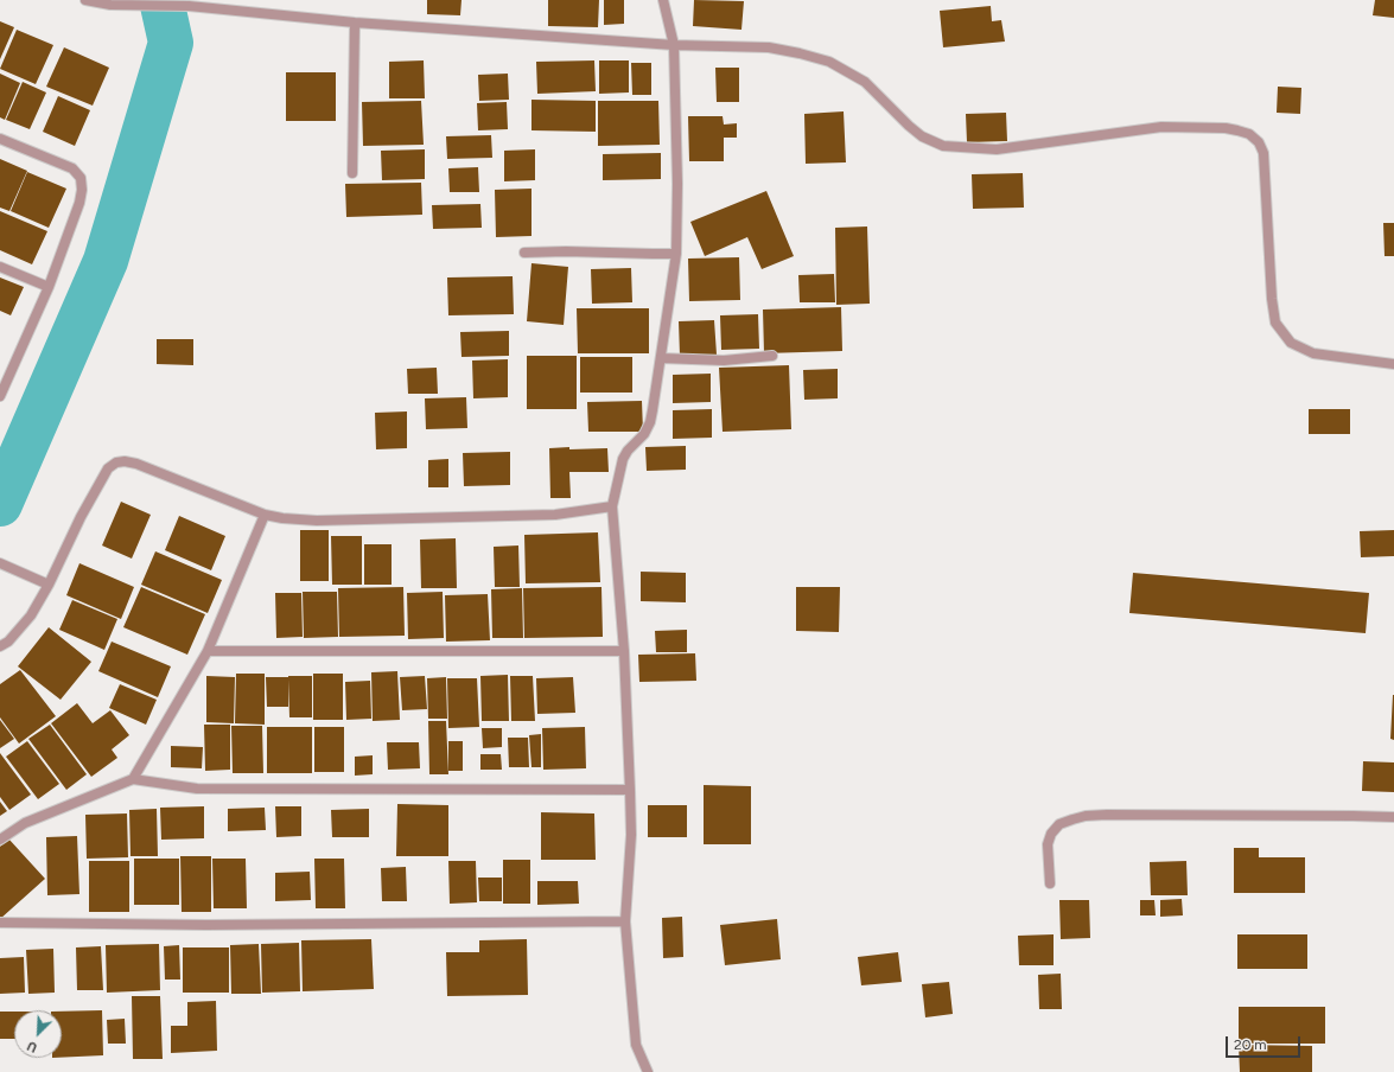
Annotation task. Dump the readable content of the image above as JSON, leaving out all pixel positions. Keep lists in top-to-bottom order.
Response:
{
  "scale_bar": "20 m",
  "north": "bottom left"
}
